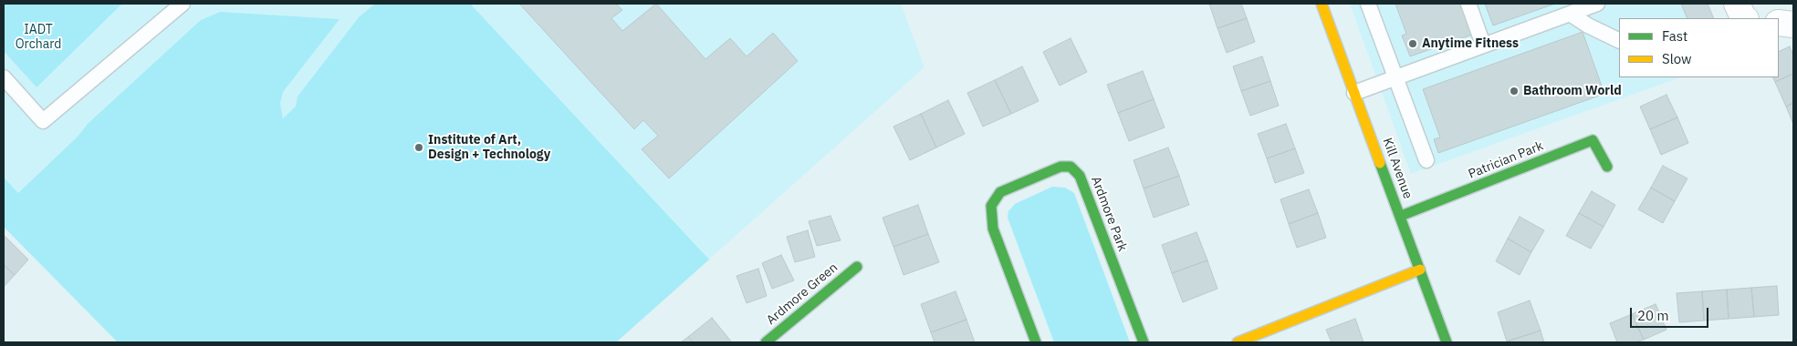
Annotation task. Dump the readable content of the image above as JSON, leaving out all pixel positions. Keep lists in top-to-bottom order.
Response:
{
  "streets": {
    "street": [
      "Patrician Park",
      "Kill Avenue",
      "Ardmore Park",
      "Ardmore Green"
    ]
  },
  "crossings": [
    ["Patrician Park", "Kill Avenue"]
  ],
  "parks": ["IADT Orchard"],
  "places": ["Anytime Fitness", "Bathroom World", "Institute of Art, Design + Technology"],
  "legend": ["Fast", "Slow"],
  "scale_bar": "20 m"
}
